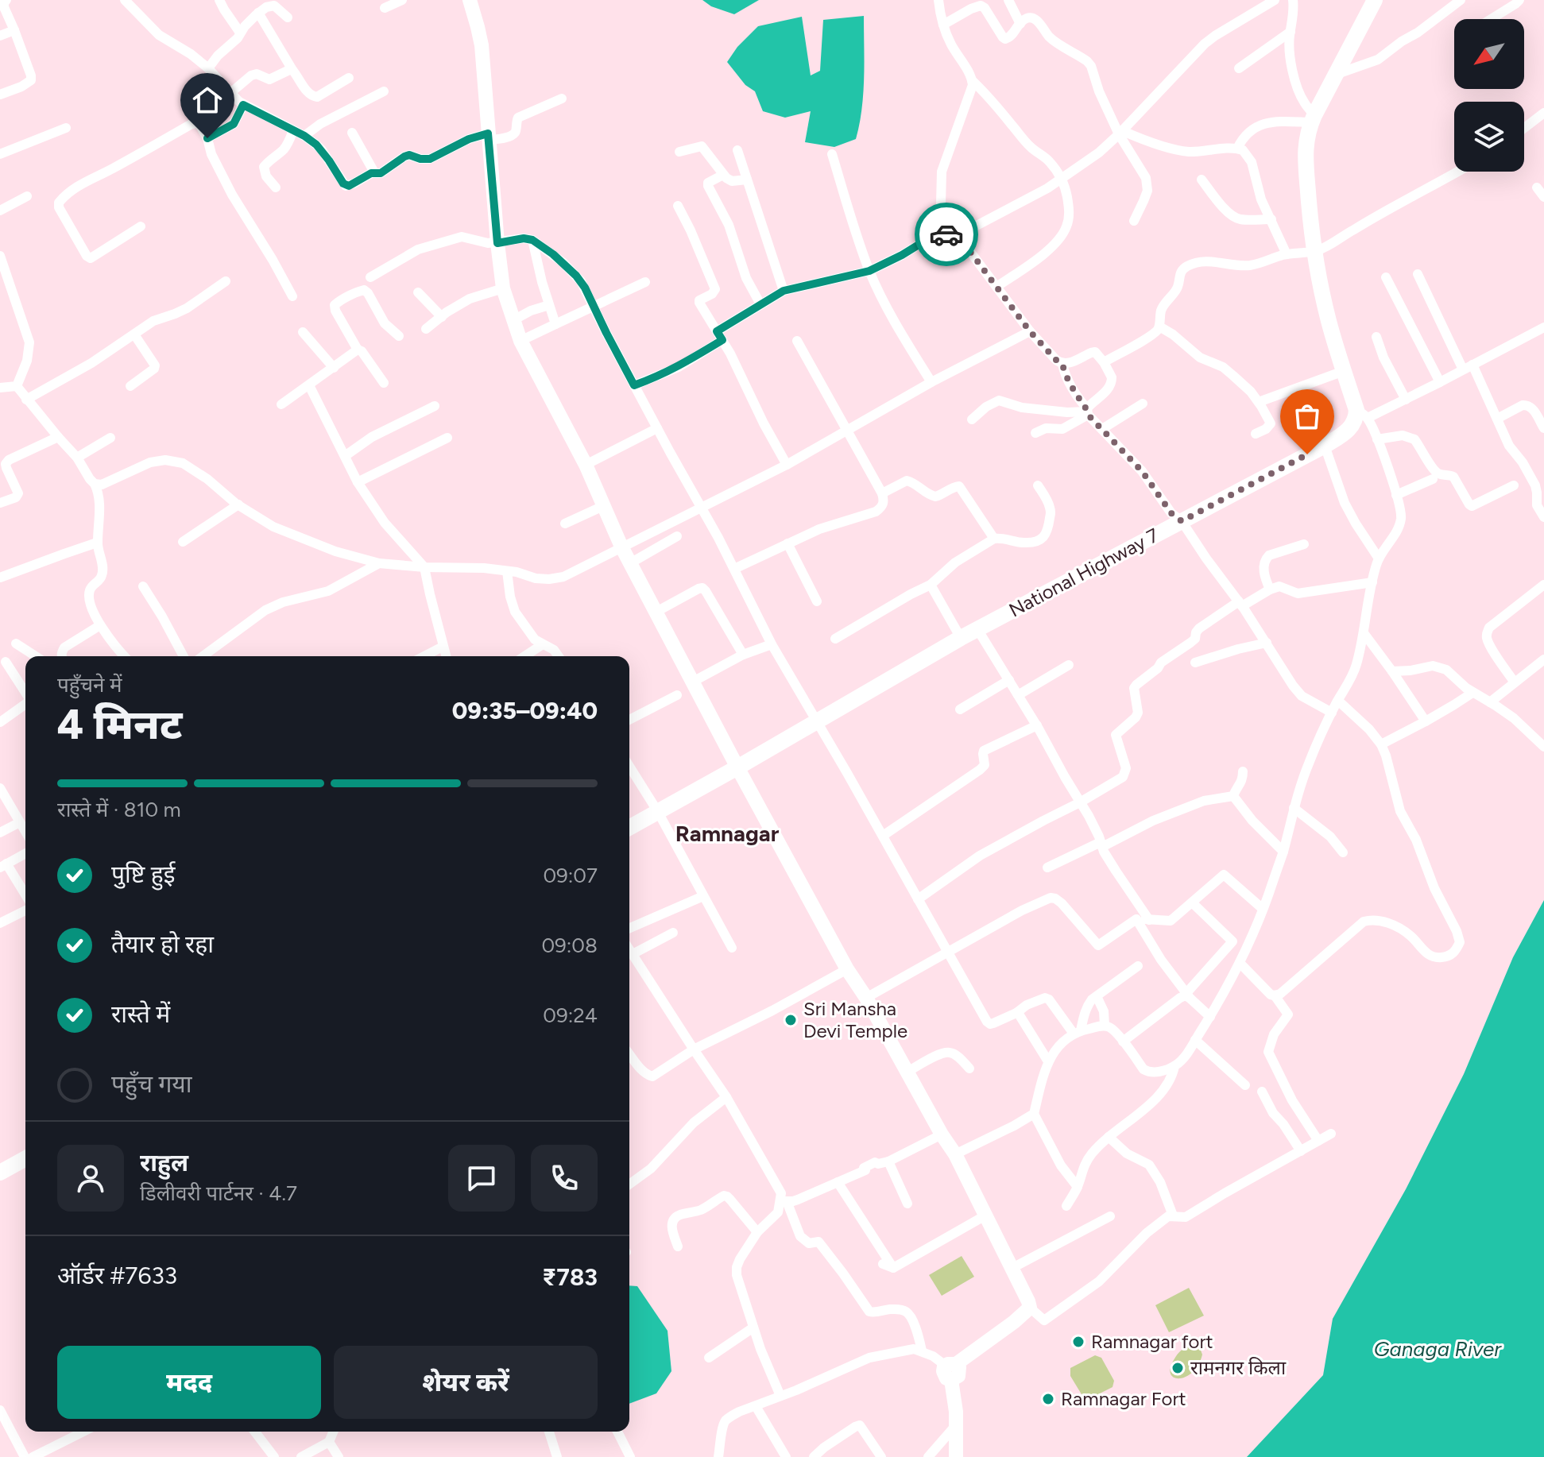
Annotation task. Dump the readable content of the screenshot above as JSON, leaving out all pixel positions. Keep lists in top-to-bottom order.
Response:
{
  "streets": {
    "main road": ["National Highway 7"]
  },
  "districts": ["Ramnagar"],
  "water": ["Ganaga River"],
  "places": [
    "Sri Mansha Devi Temple",
    "Ramnagar fort",
    "रामनगर किला",
    "Ramnagar Fort"
  ],
  "north": "bottom left",
  "page": {
    "heading": ["4 मिनट", "पहुँचने में", "09:35–09:40"],
    "panel": [
      "राहुल",
      "डिलीवरी पार्टनर · 4.7",
      "ऑर्डर #7633",
      "₹783"
    ],
    "bar": "रास्ते में · 810 m",
    "list": [
      ["पुष्टि हुई", "09:07"],
      ["तैयार हो रहा", "09:08"],
      ["रास्ते में", "09:24"],
      "पहुँच गया"
    ],
    "buttons": ["मदद", "शेयर करें"]
  }
}
